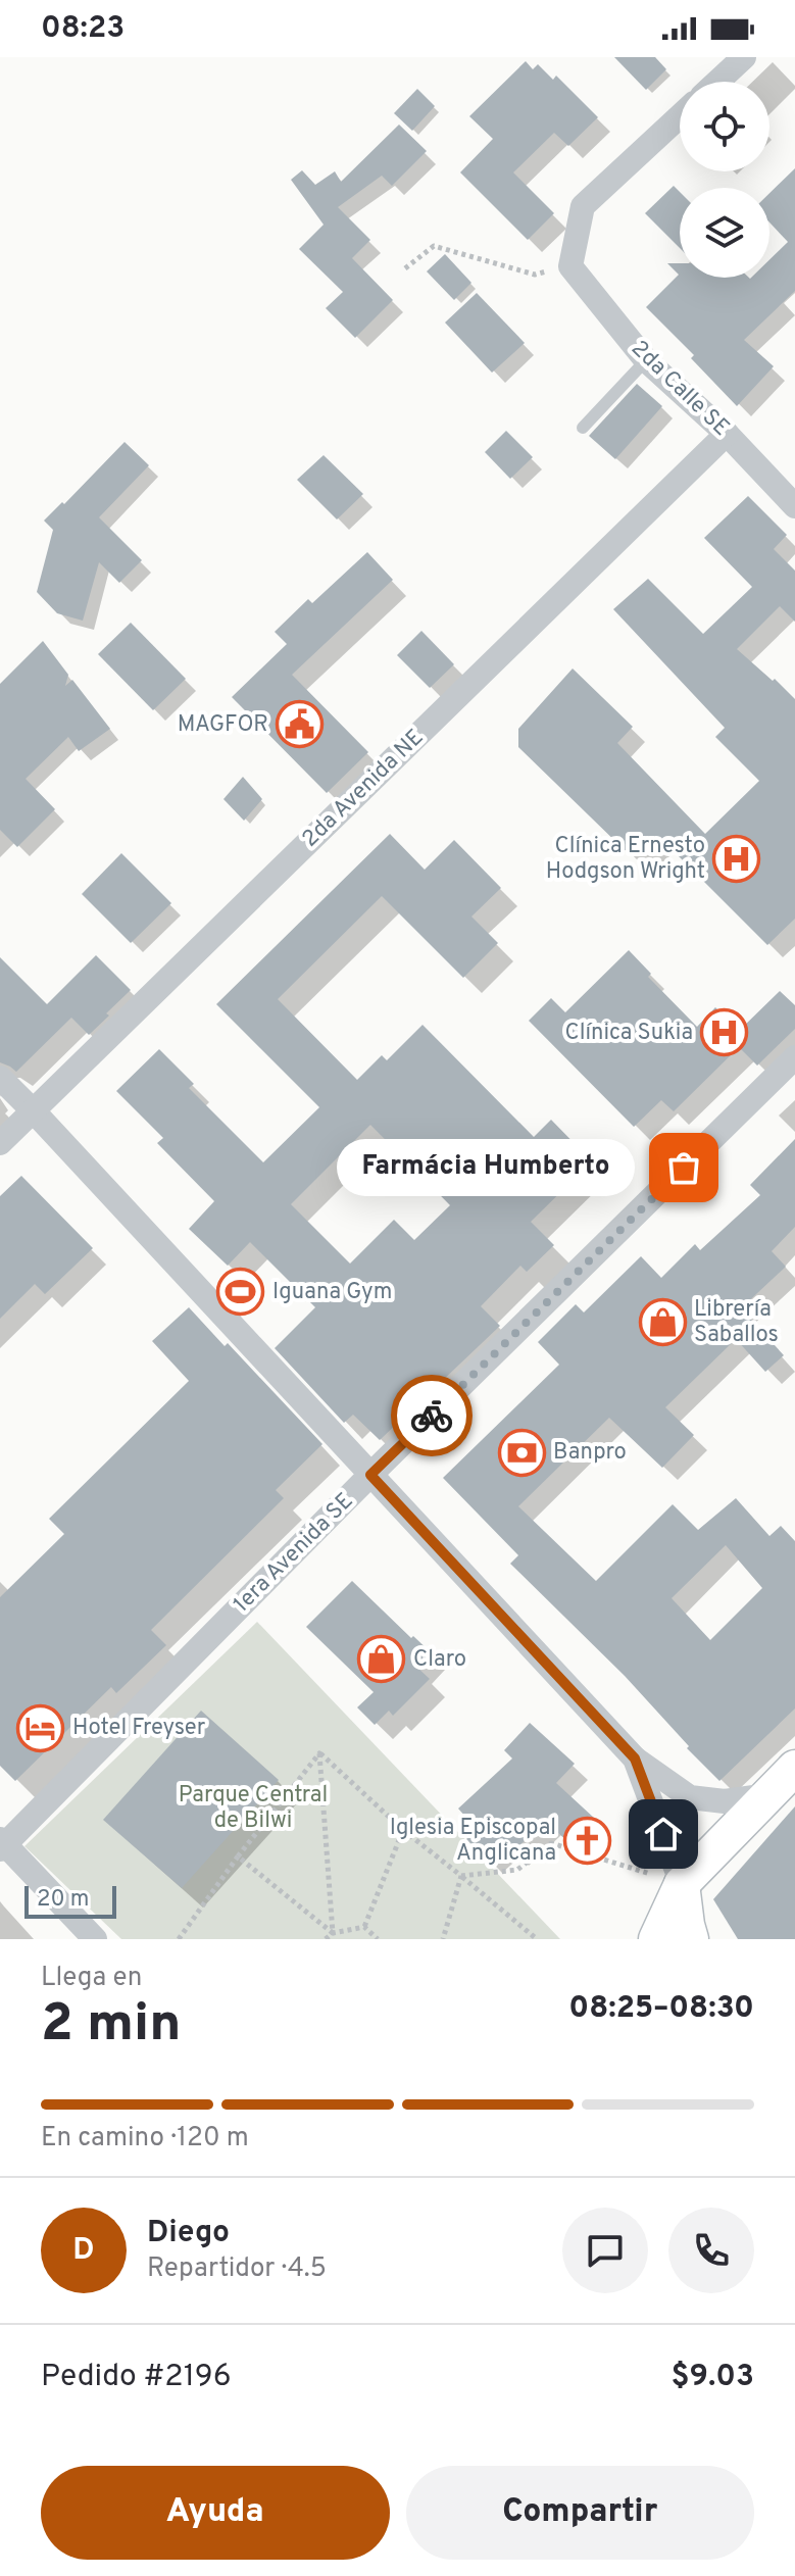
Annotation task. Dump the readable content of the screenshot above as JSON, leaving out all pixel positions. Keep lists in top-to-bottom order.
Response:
{
  "streets": {
    "street": ["2da Calle SE", "2da Avenida NE", "1era Avenida SE"]
  },
  "crossings": [
    ["2da Calle SE", "2da Avenida NE"]
  ],
  "parks": ["Parque Central de Bilwi"],
  "places": {
    "public building": ["MAGFOR"],
    "hospital": ["Clínica Ernesto Hodgson Wright", "Clínica Sukia"],
    "other": ["Farmácia Humberto"],
    "sports": ["Iguana Gym"],
    "shop": ["Librería Saballos", "Claro"],
    "bank": ["Banpro"],
    "hotel": ["Hotel Freyser"],
    "church": ["Iglesia Episcopal Anglicana"]
  },
  "scale_bar": "20 m",
  "page": {
    "status": "08:23",
    "bubble": "Farmácia Humberto",
    "scale": "20 m",
    "heading": ["2 min", "Llega en", "08:25–08:30"],
    "panel": [
      "Diego",
      "Repartidor · 4.5",
      "Pedido #2196",
      "$9.03"
    ],
    "bar": "En camino · 120 m",
    "round": "D",
    "buttons": ["Ayuda", "Compartir"]
  }
}
